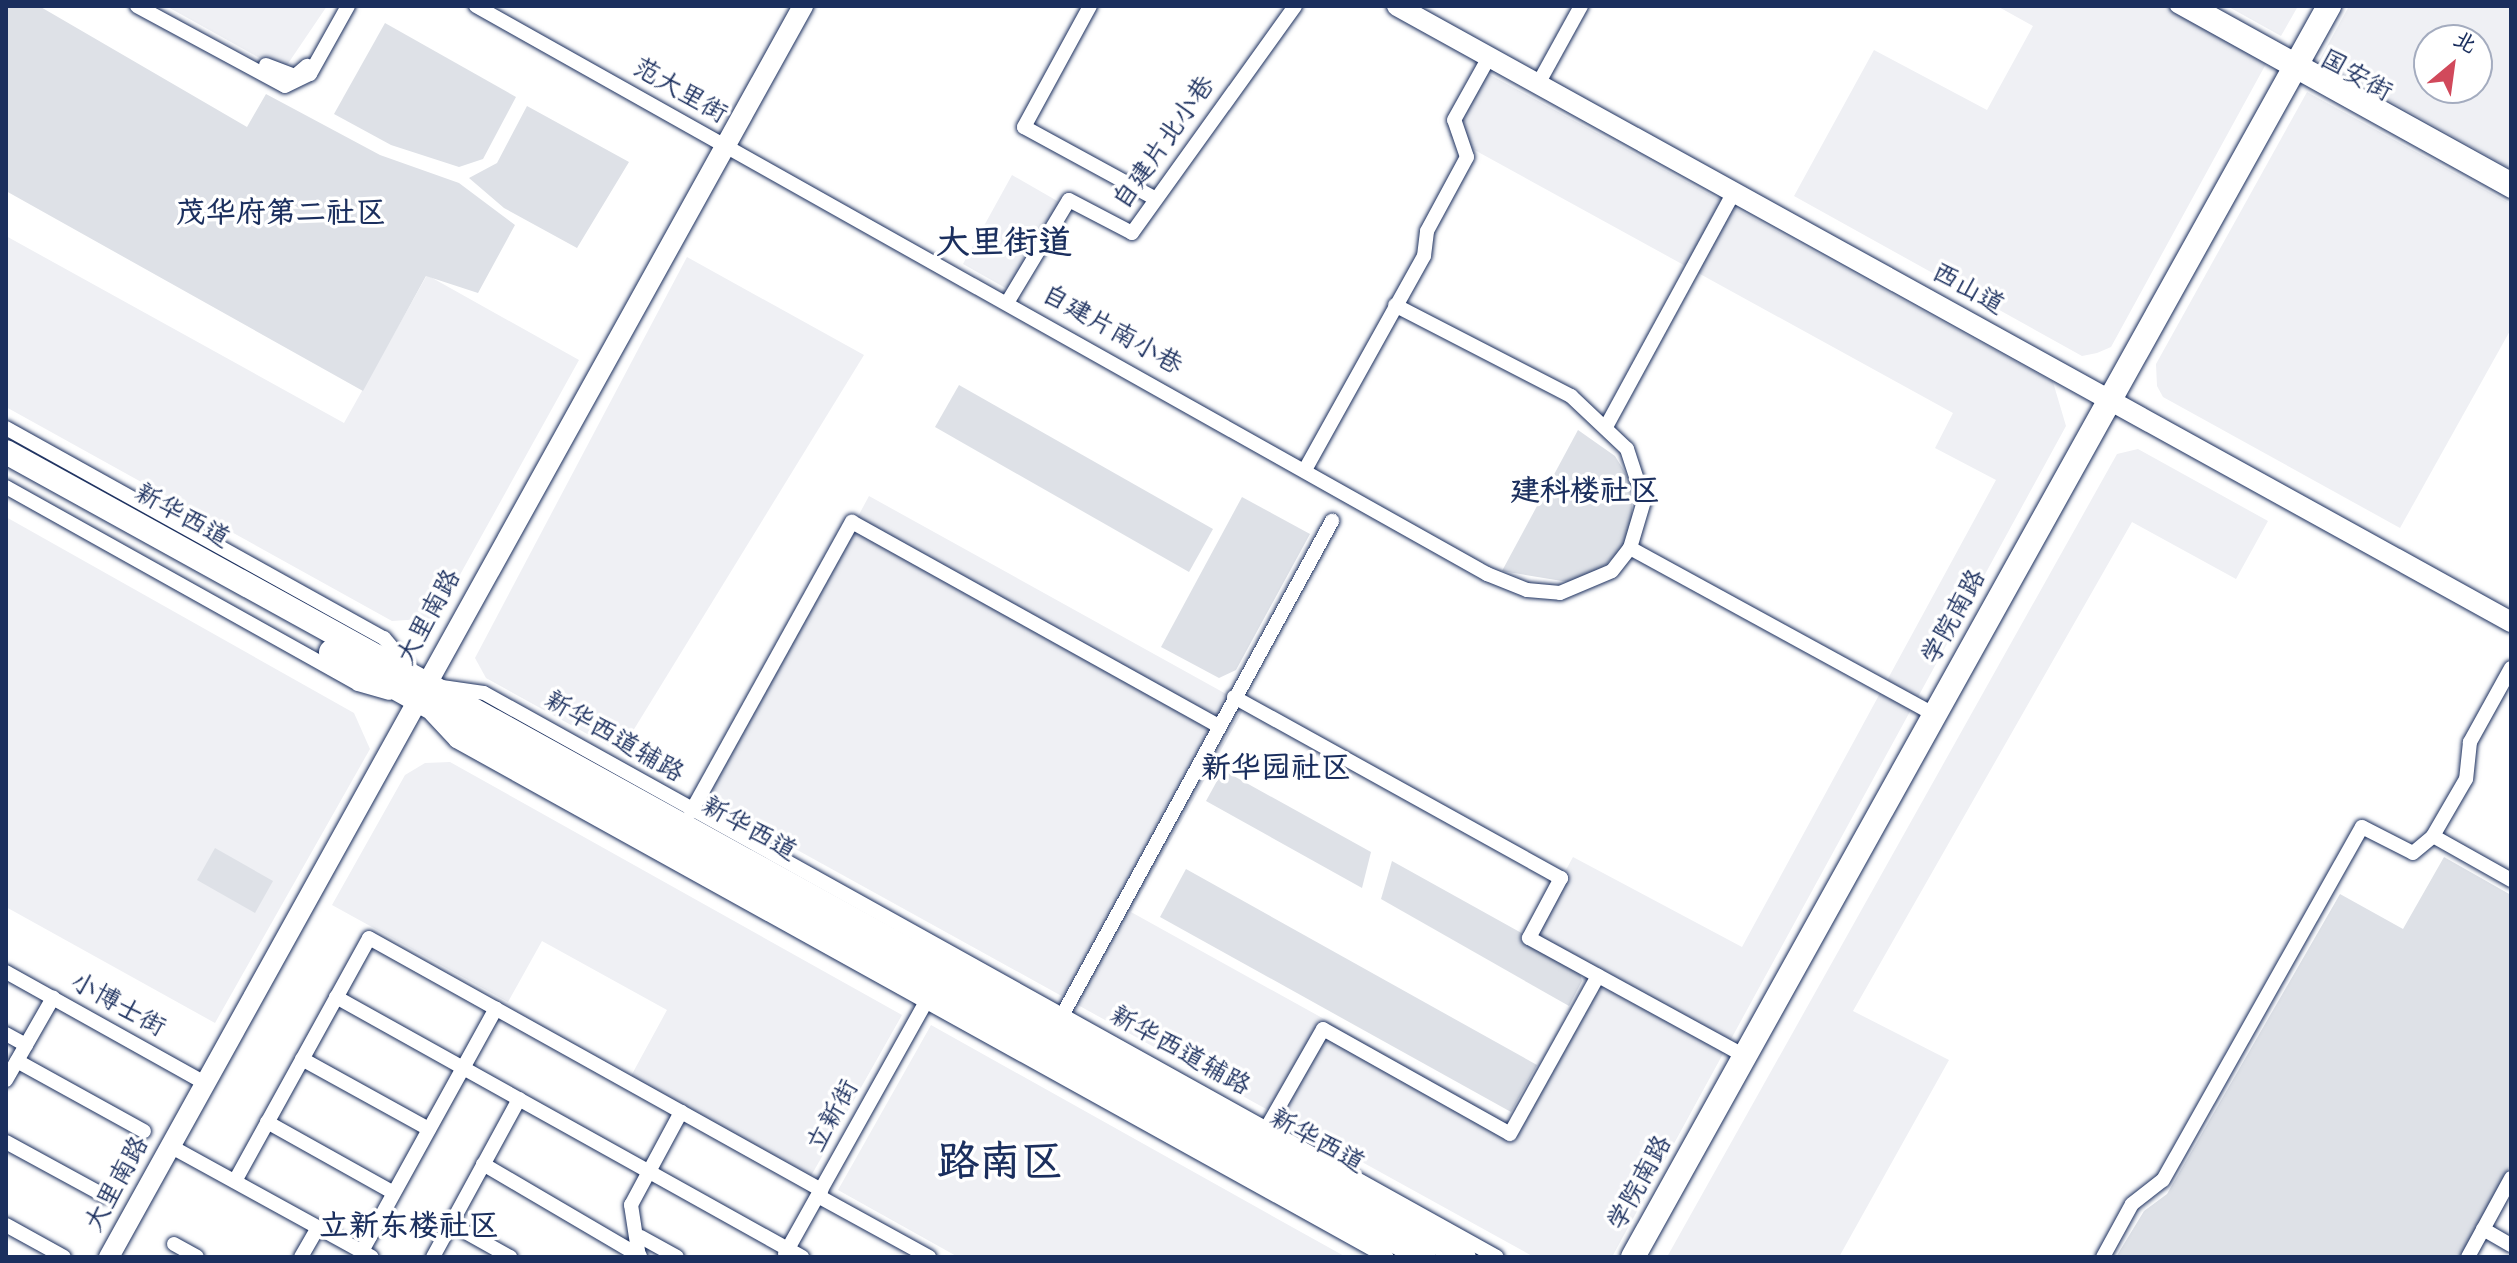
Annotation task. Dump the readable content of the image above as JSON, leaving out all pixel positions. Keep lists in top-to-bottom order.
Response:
{
  "streets": {
    "main road": ["新华西道", "学院南路"],
    "street": [
      "国安街",
      "范大里街",
      "自建片北小巷",
      "西山道",
      "自建片南小巷",
      "大里南路",
      "新华西道辅路",
      "小博士街",
      "立新街"
    ]
  },
  "crossings": [
    ["国安街", "学院南路"],
    ["范大里街", "自建片南小巷"],
    ["范大里街", "大里南路"],
    ["自建片北小巷", "自建片南小巷"],
    ["西山道", "学院南路"],
    ["自建片南小巷", "大里南路"],
    ["新华西道", "大里南路"],
    ["新华西道", "新华西道辅路"],
    ["大里南路", "新华西道辅路"],
    ["大里南路", "小博士街"],
    ["新华西道辅路", "立新街"]
  ],
  "districts": [
    "茂华府第二社区",
    "大里街道",
    "建科楼社区",
    "新华园社区",
    "路南区",
    "立新东楼社区"
  ],
  "north": "top right"
}
